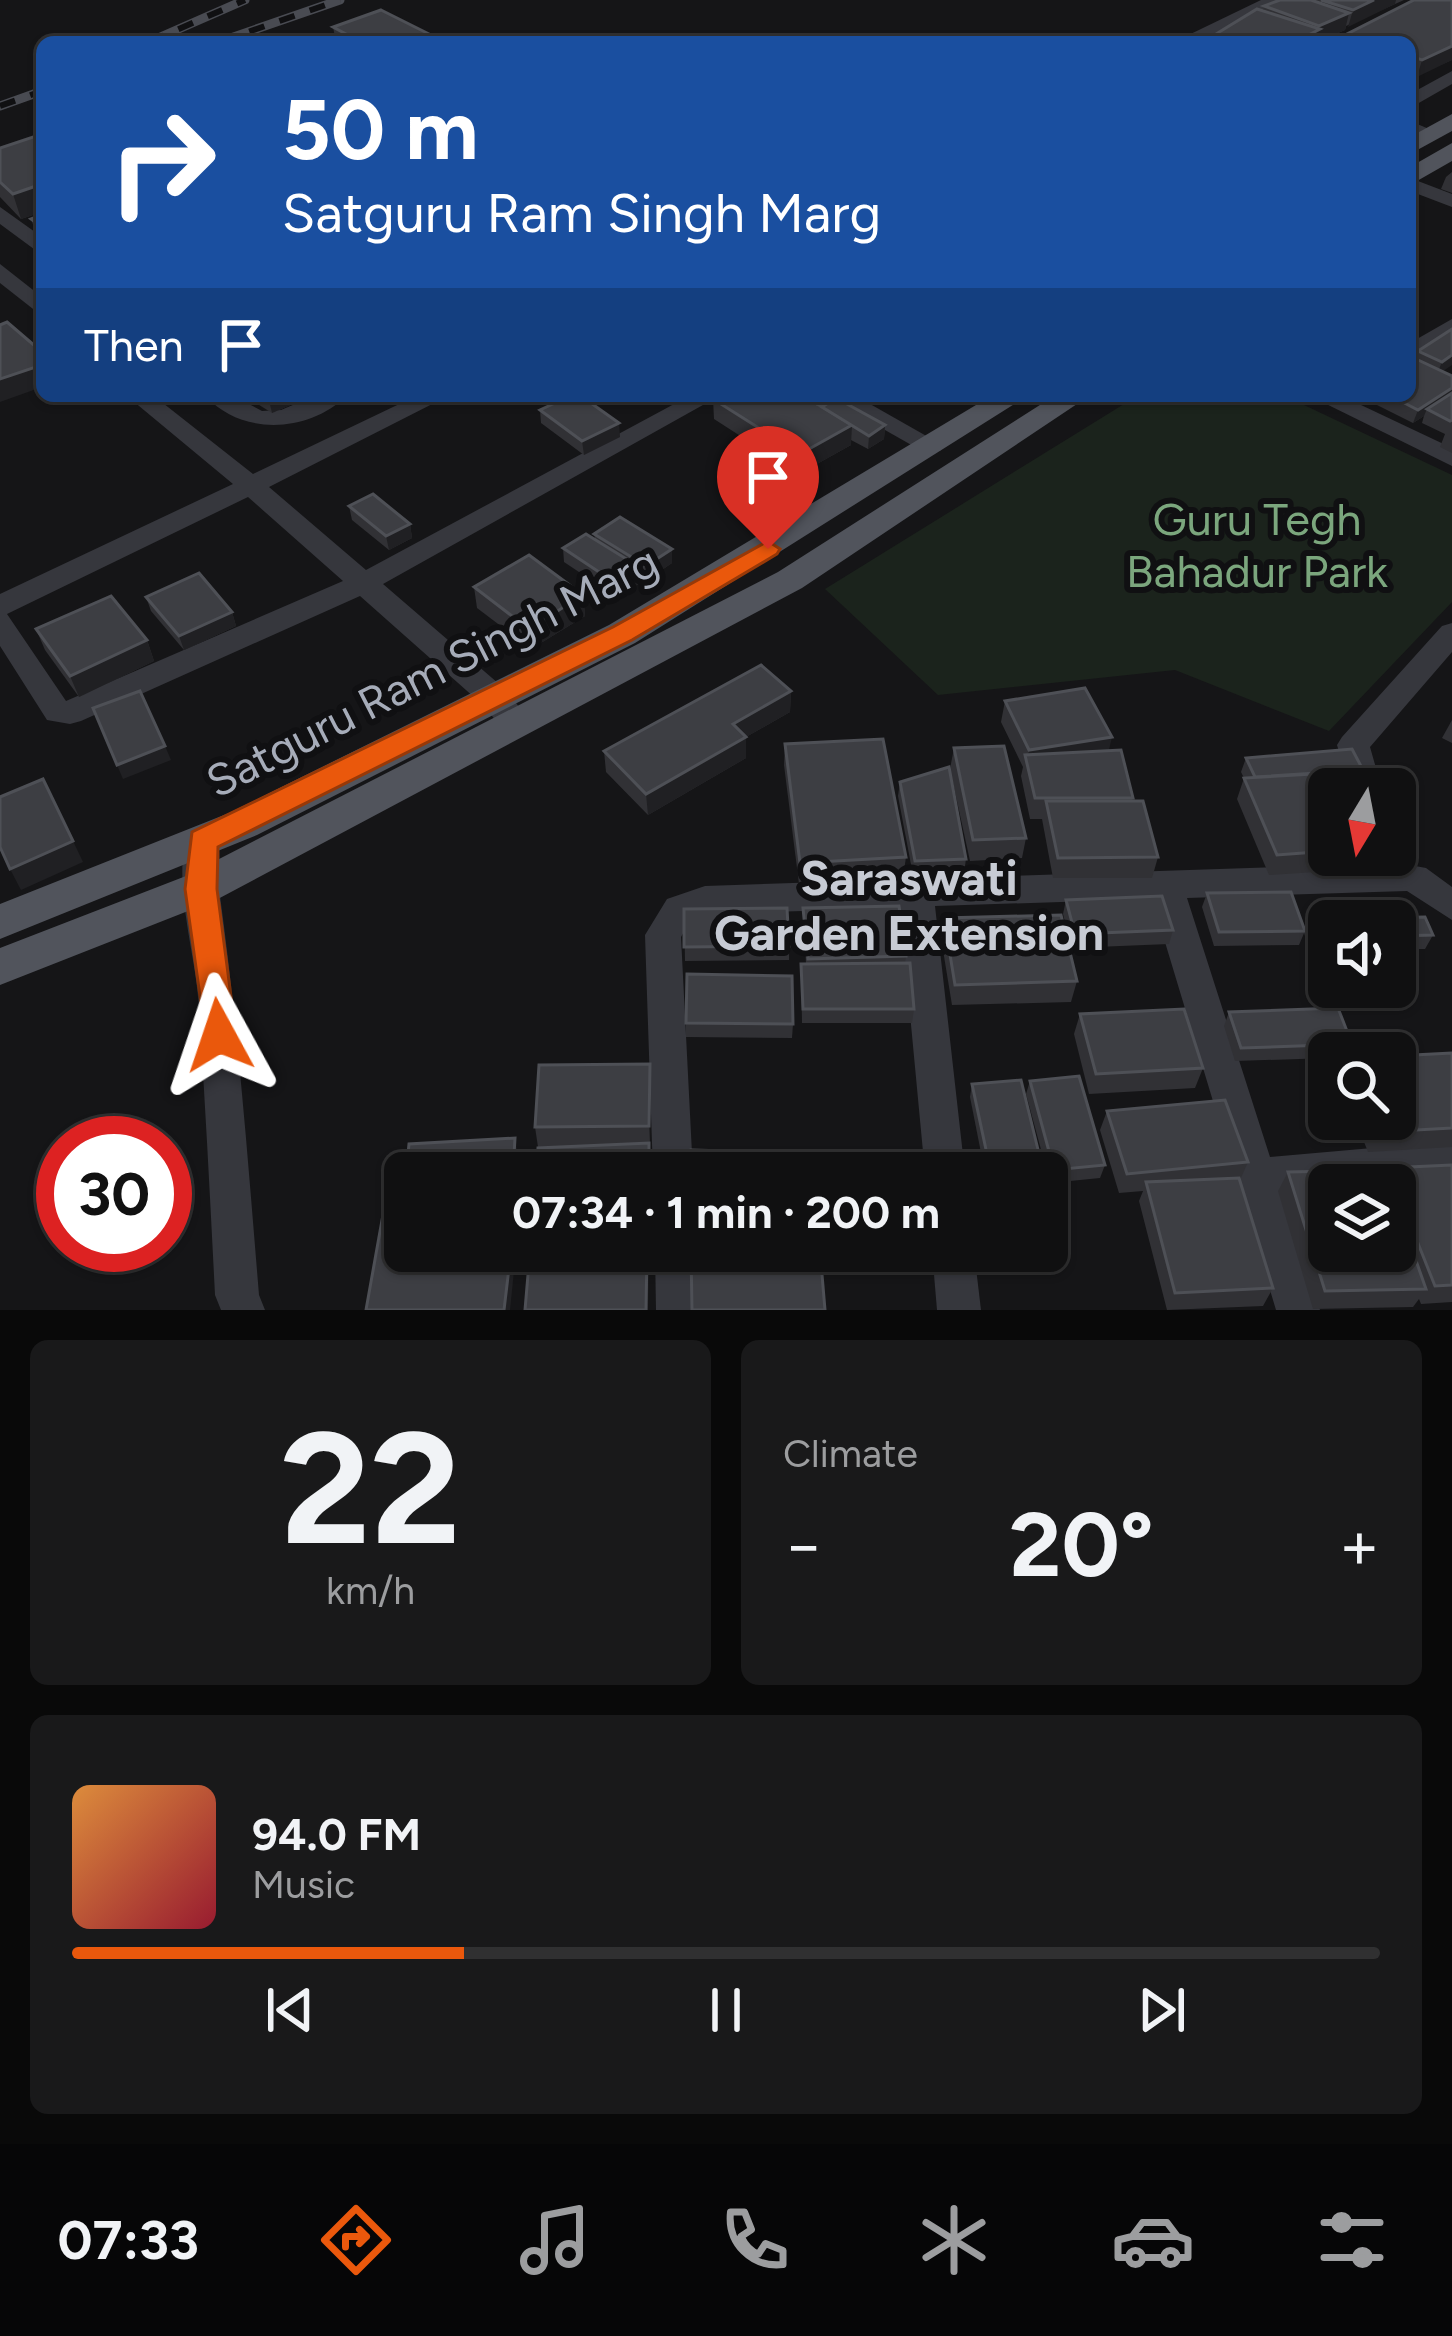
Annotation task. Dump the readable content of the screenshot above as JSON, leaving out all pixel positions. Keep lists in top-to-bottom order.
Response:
{
  "streets": {
    "main road": ["Satguru Ram Singh Marg"]
  },
  "districts": ["Saraswati Garden Extension"],
  "parks": ["Guru Tegh Bahadur Park"],
  "north": "bottom",
  "page": {
    "turn": ["50 m", "Satguru Ram Singh Marg"],
    "then": "Then",
    "limit": "30",
    "trip": "07:34 · 1 min · 200 m",
    "tile": [
      ["22", "km/h"],
      "Climate"
    ],
    "heat": ["−", "20°", "+"],
    "song": ["94.0 FM", "Music"],
    "tabs": "07:33"
  }
}
